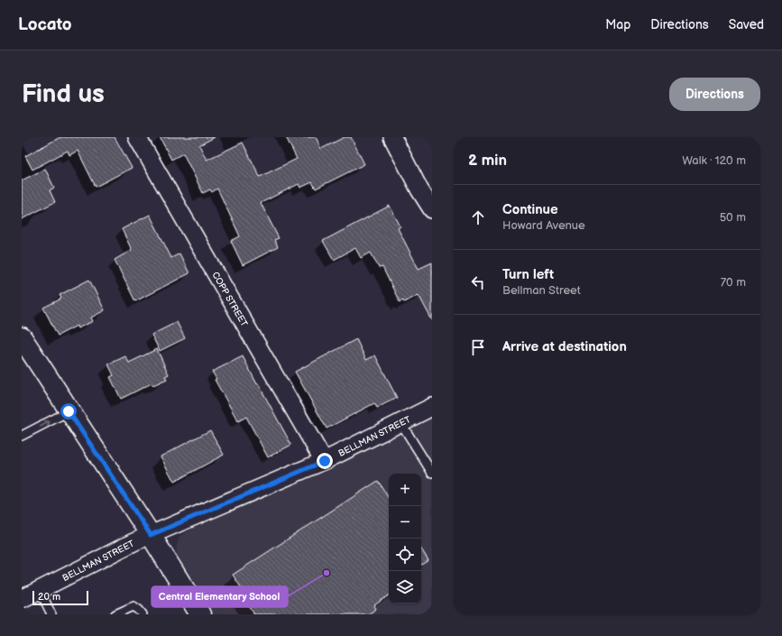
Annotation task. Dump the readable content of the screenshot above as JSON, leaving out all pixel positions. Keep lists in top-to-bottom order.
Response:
{
  "streets": {
    "street": ["COPP STREET", "BELLMAN STREET"]
  },
  "crossings": [
    ["COPP STREET", "BELLMAN STREET"]
  ],
  "places": ["Central Elementary School"],
  "scale_bar": "20 m",
  "page": {
    "header": "Locato",
    "nav": ["Map", "Directions", "Saved"],
    "buttons": "Directions",
    "title": "Find us",
    "heading": ["2 min", "Walk · 120 m"],
    "list": [
      ["Continue", "Howard Avenue", "50 m"],
      ["Turn left", "Bellman Street", "70 m"],
      "Arrive at destination"
    ],
    "map_buttons": ["+", "−"],
    "scale": "20 m"
  }
}
